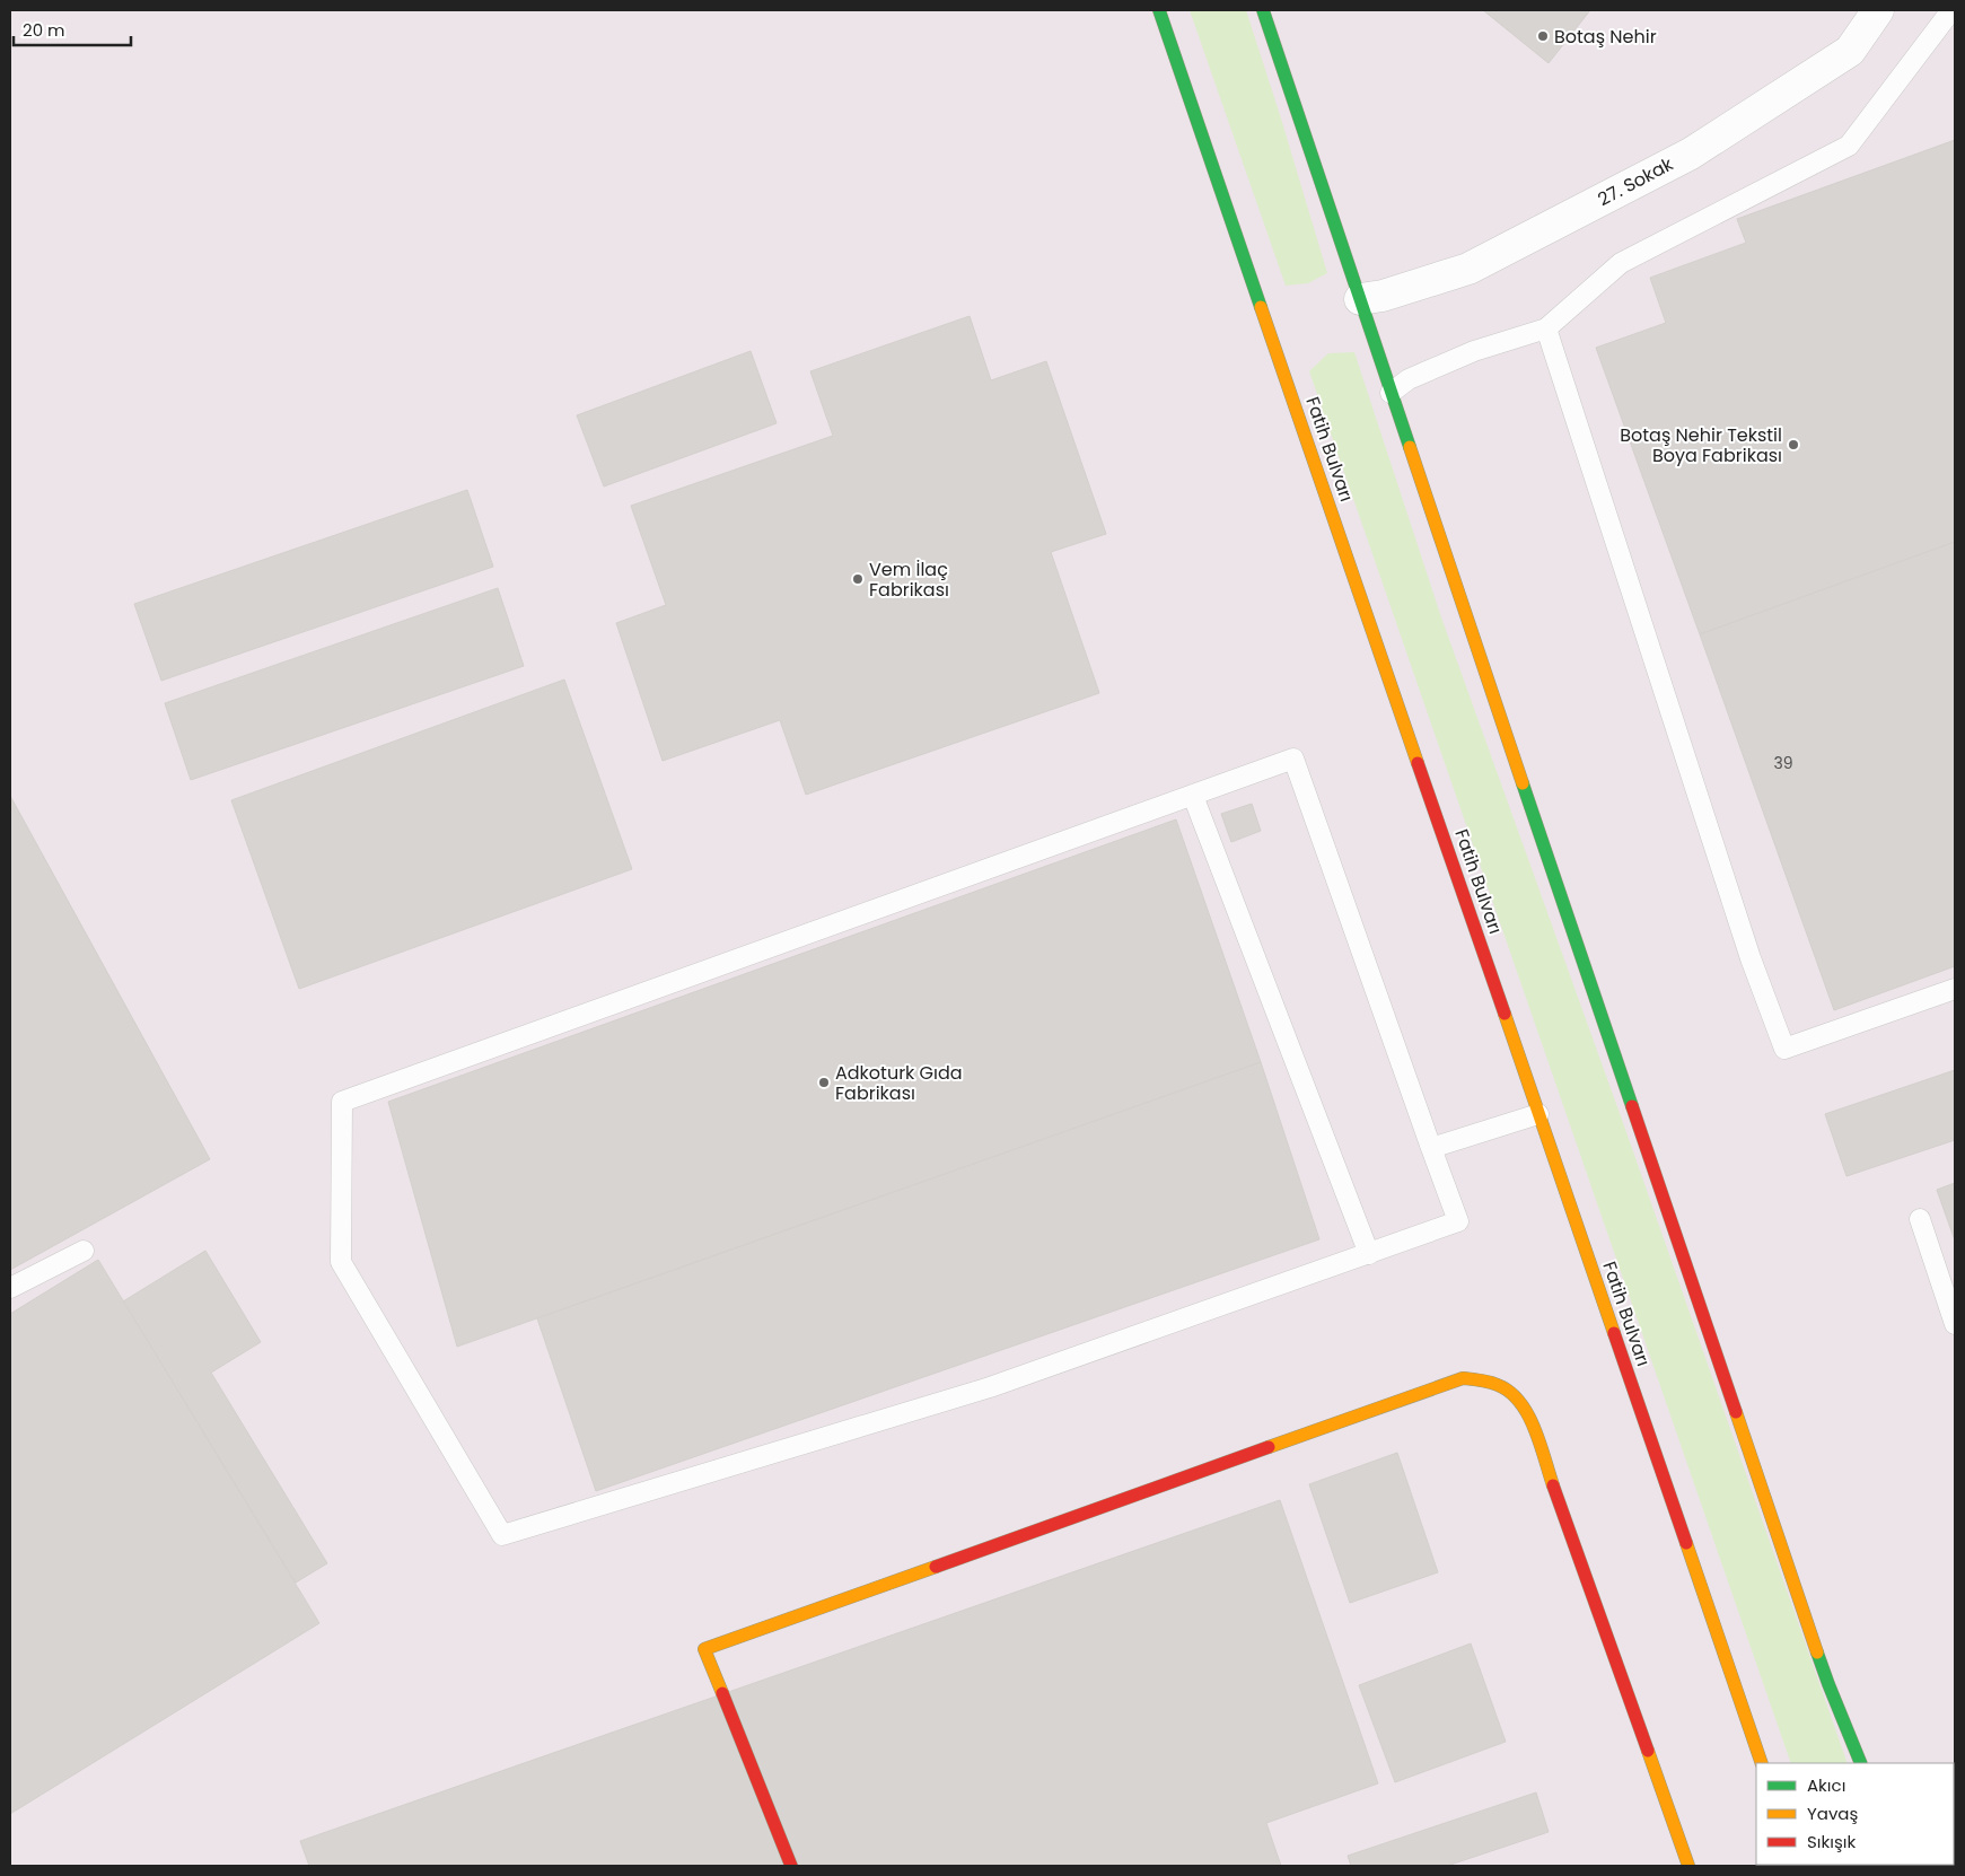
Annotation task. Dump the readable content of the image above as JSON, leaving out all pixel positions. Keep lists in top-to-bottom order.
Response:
{
  "streets": {
    "main road": ["Fatih Bulvarı"],
    "street": ["27. Sokak"]
  },
  "places": [
    "Botaş Nehir",
    "Botaş Nehir Tekstil Boya Fabrikası",
    "Vem İlaç Fabrikası",
    "Adkoturk Gıda Fabrikası"
  ],
  "house_numbers": ["39"],
  "legend": ["Akıcı", "Yavaş", "Sıkışık"],
  "scale_bar": "20 m"
}
